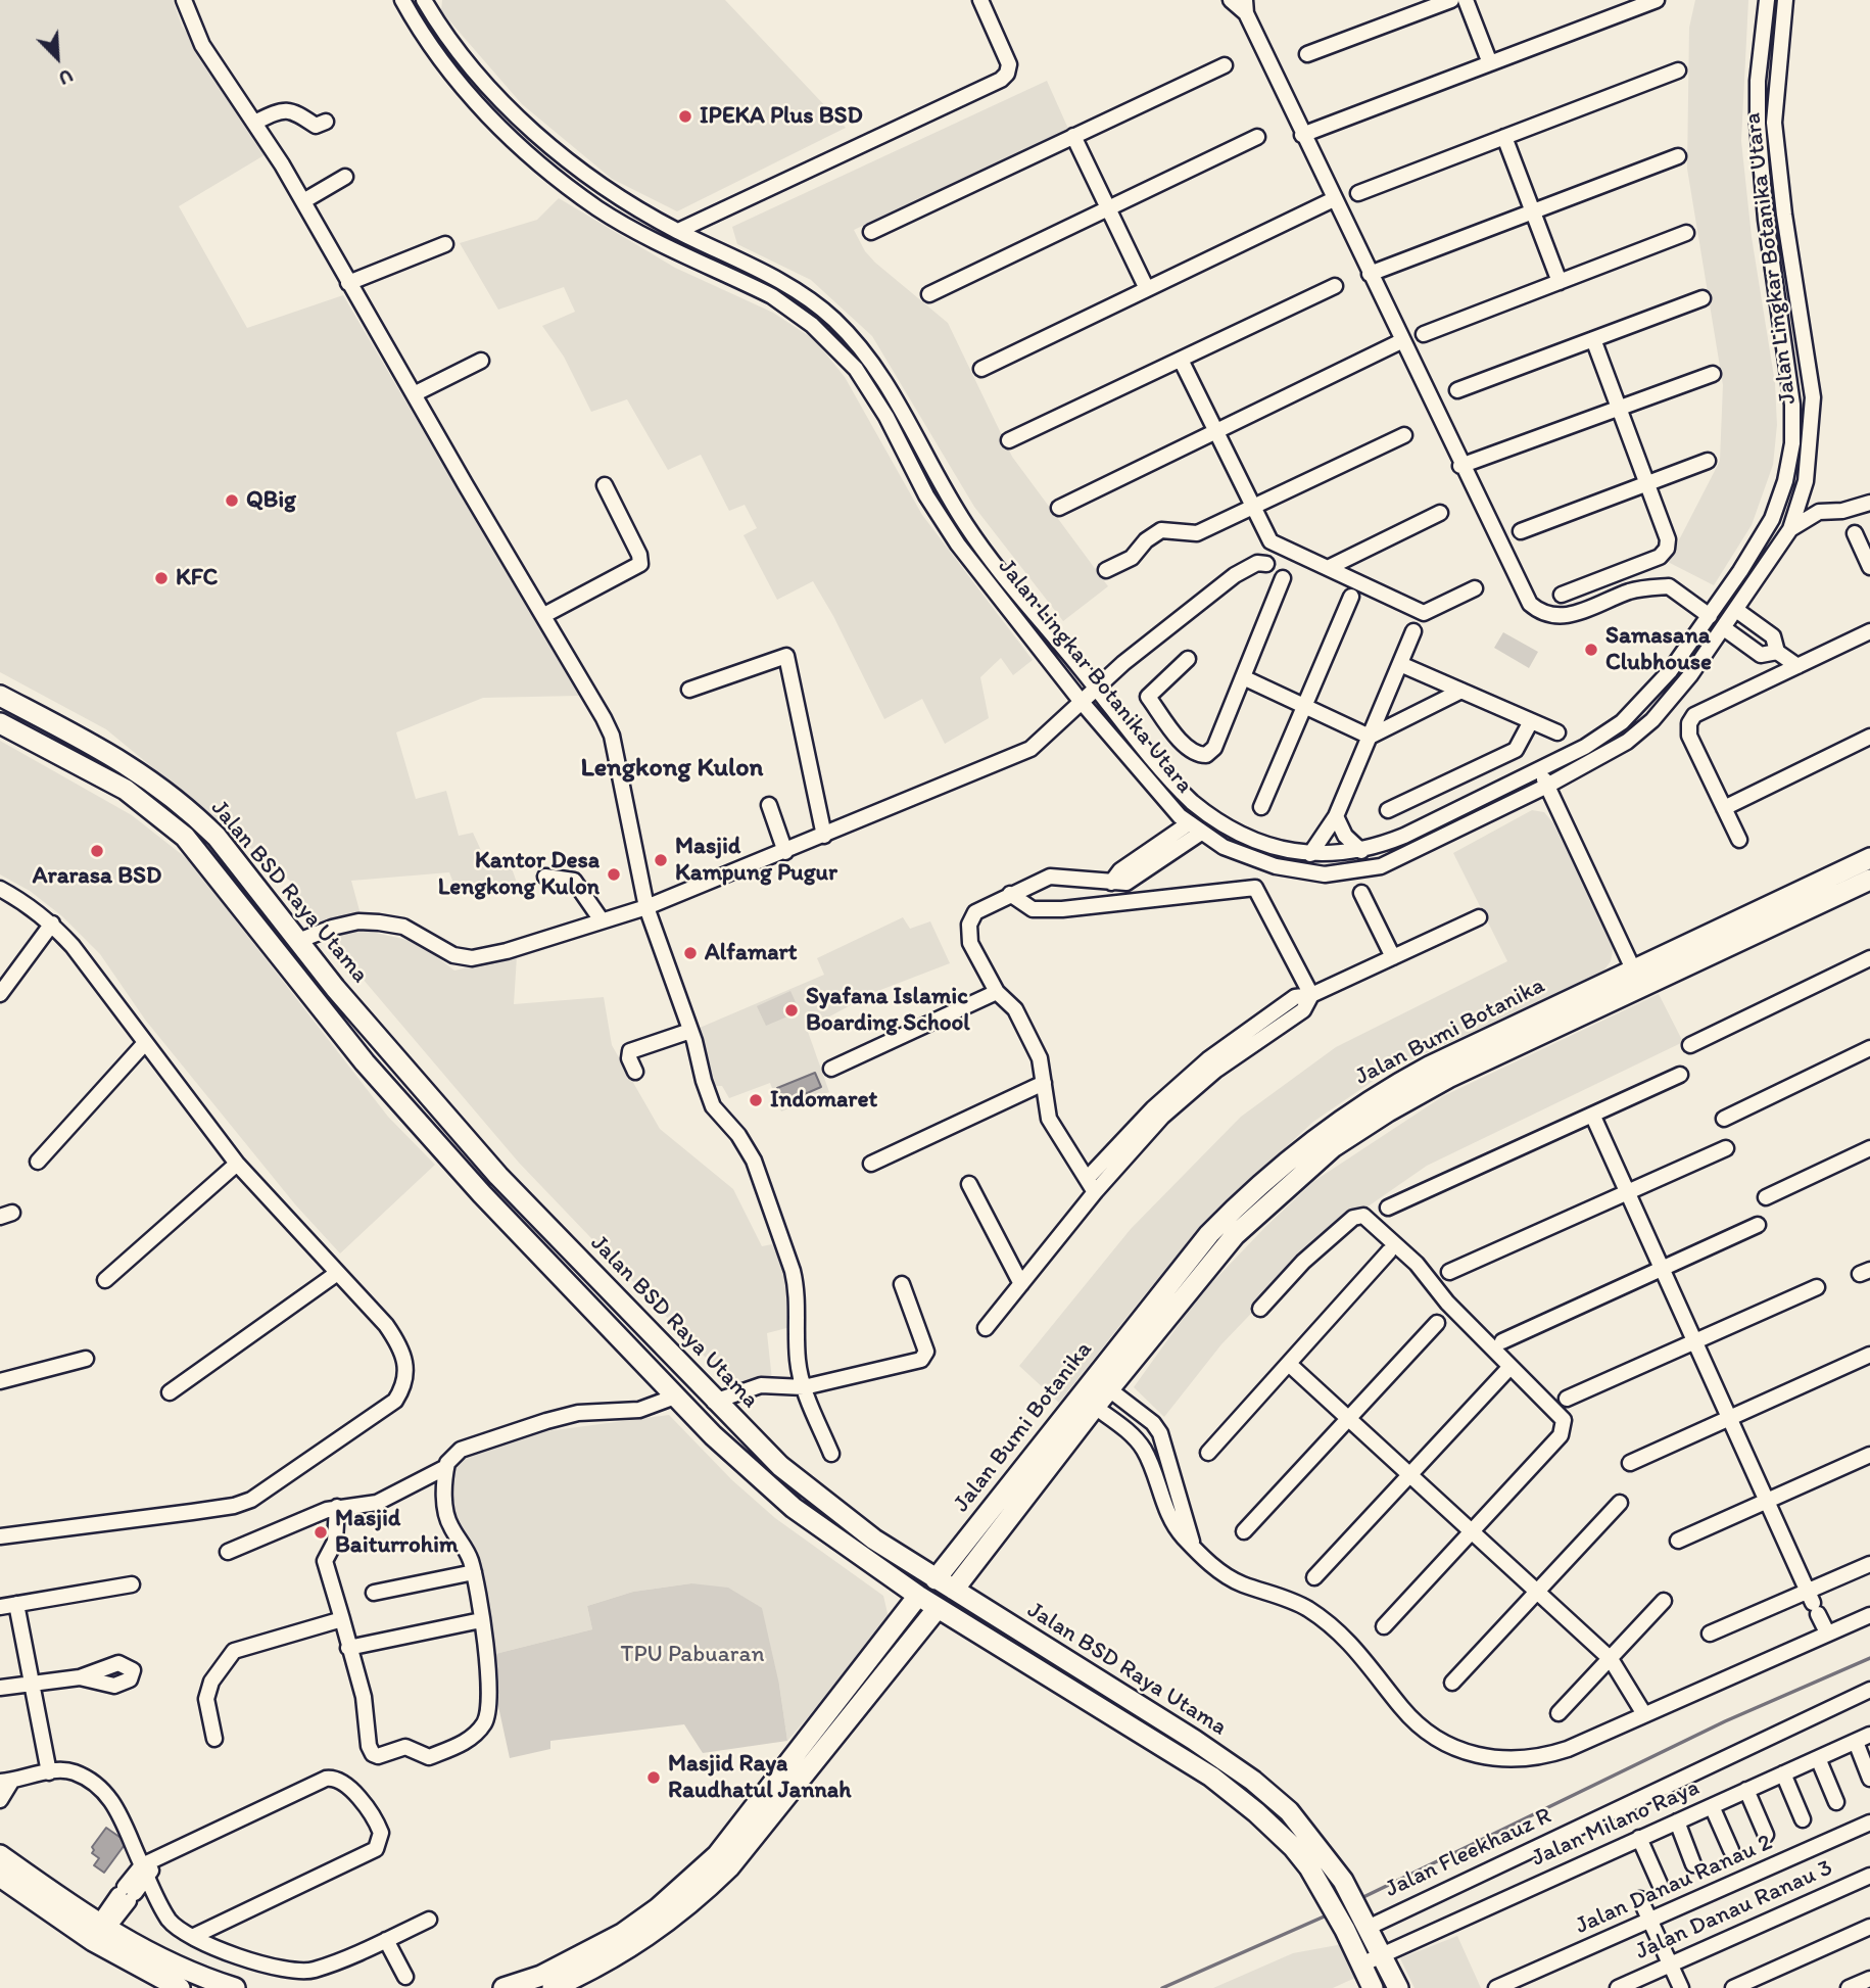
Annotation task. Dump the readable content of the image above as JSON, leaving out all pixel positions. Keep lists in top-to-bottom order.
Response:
{
  "streets": {
    "main road": ["Jalan BSD Raya Utama", "Jalan Bumi Botanika"],
    "street": [
      "Jalan Lingkar Botanika Utara",
      "Jalan Milano Raya",
      "Jalan Fleekhauz R",
      "Jalan Danau Ranau 2",
      "Jalan Danau Ranau 3"
    ]
  },
  "crossings": [
    ["Jalan BSD Raya Utama", "Jalan Bumi Botanika"],
    ["Jalan BSD Raya Utama", "Jalan Milano Raya"],
    ["Jalan BSD Raya Utama", "Jalan Fleekhauz R"]
  ],
  "districts": ["Lengkong Kulon"],
  "parks": ["TPU Pabuaran"],
  "places": [
    "IPEKA Plus BSD",
    "QBig",
    "KFC",
    "Samasana Clubhouse",
    "Ararasa BSD",
    "Masjid Kampung Pugur",
    "Kantor Desa Lengkong Kulon",
    "Alfamart",
    "Syafana Islamic Boarding School",
    "Indomaret",
    "Masjid Baiturrohim",
    "Masjid Raya Raudhatul Jannah"
  ],
  "north": "bottom right"
}
